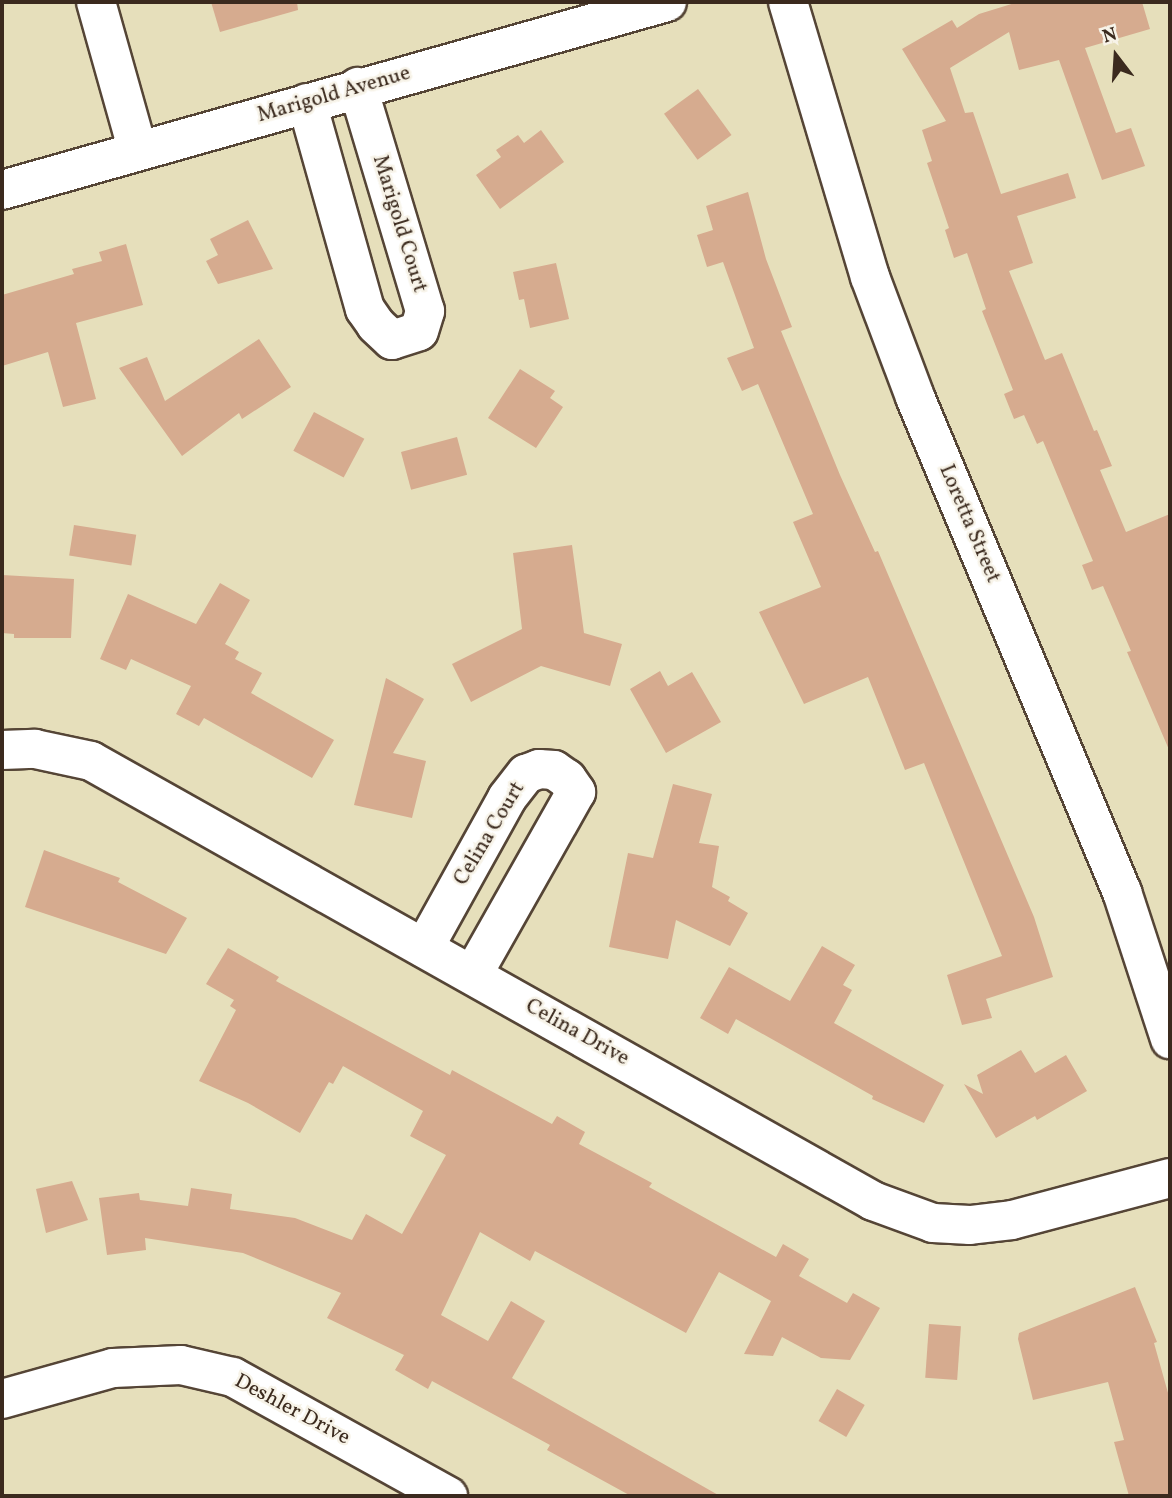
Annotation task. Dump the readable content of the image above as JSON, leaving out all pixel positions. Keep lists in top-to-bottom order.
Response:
{
  "streets": {
    "street": [
      "Marigold Avenue",
      "Marigold Court",
      "Loretta Street",
      "Celina Court",
      "Celina Drive",
      "Deshler Drive"
    ]
  },
  "crossings": [
    ["Marigold Avenue", "Marigold Court"],
    ["Celina Court", "Celina Drive"]
  ],
  "north": "top"
}
